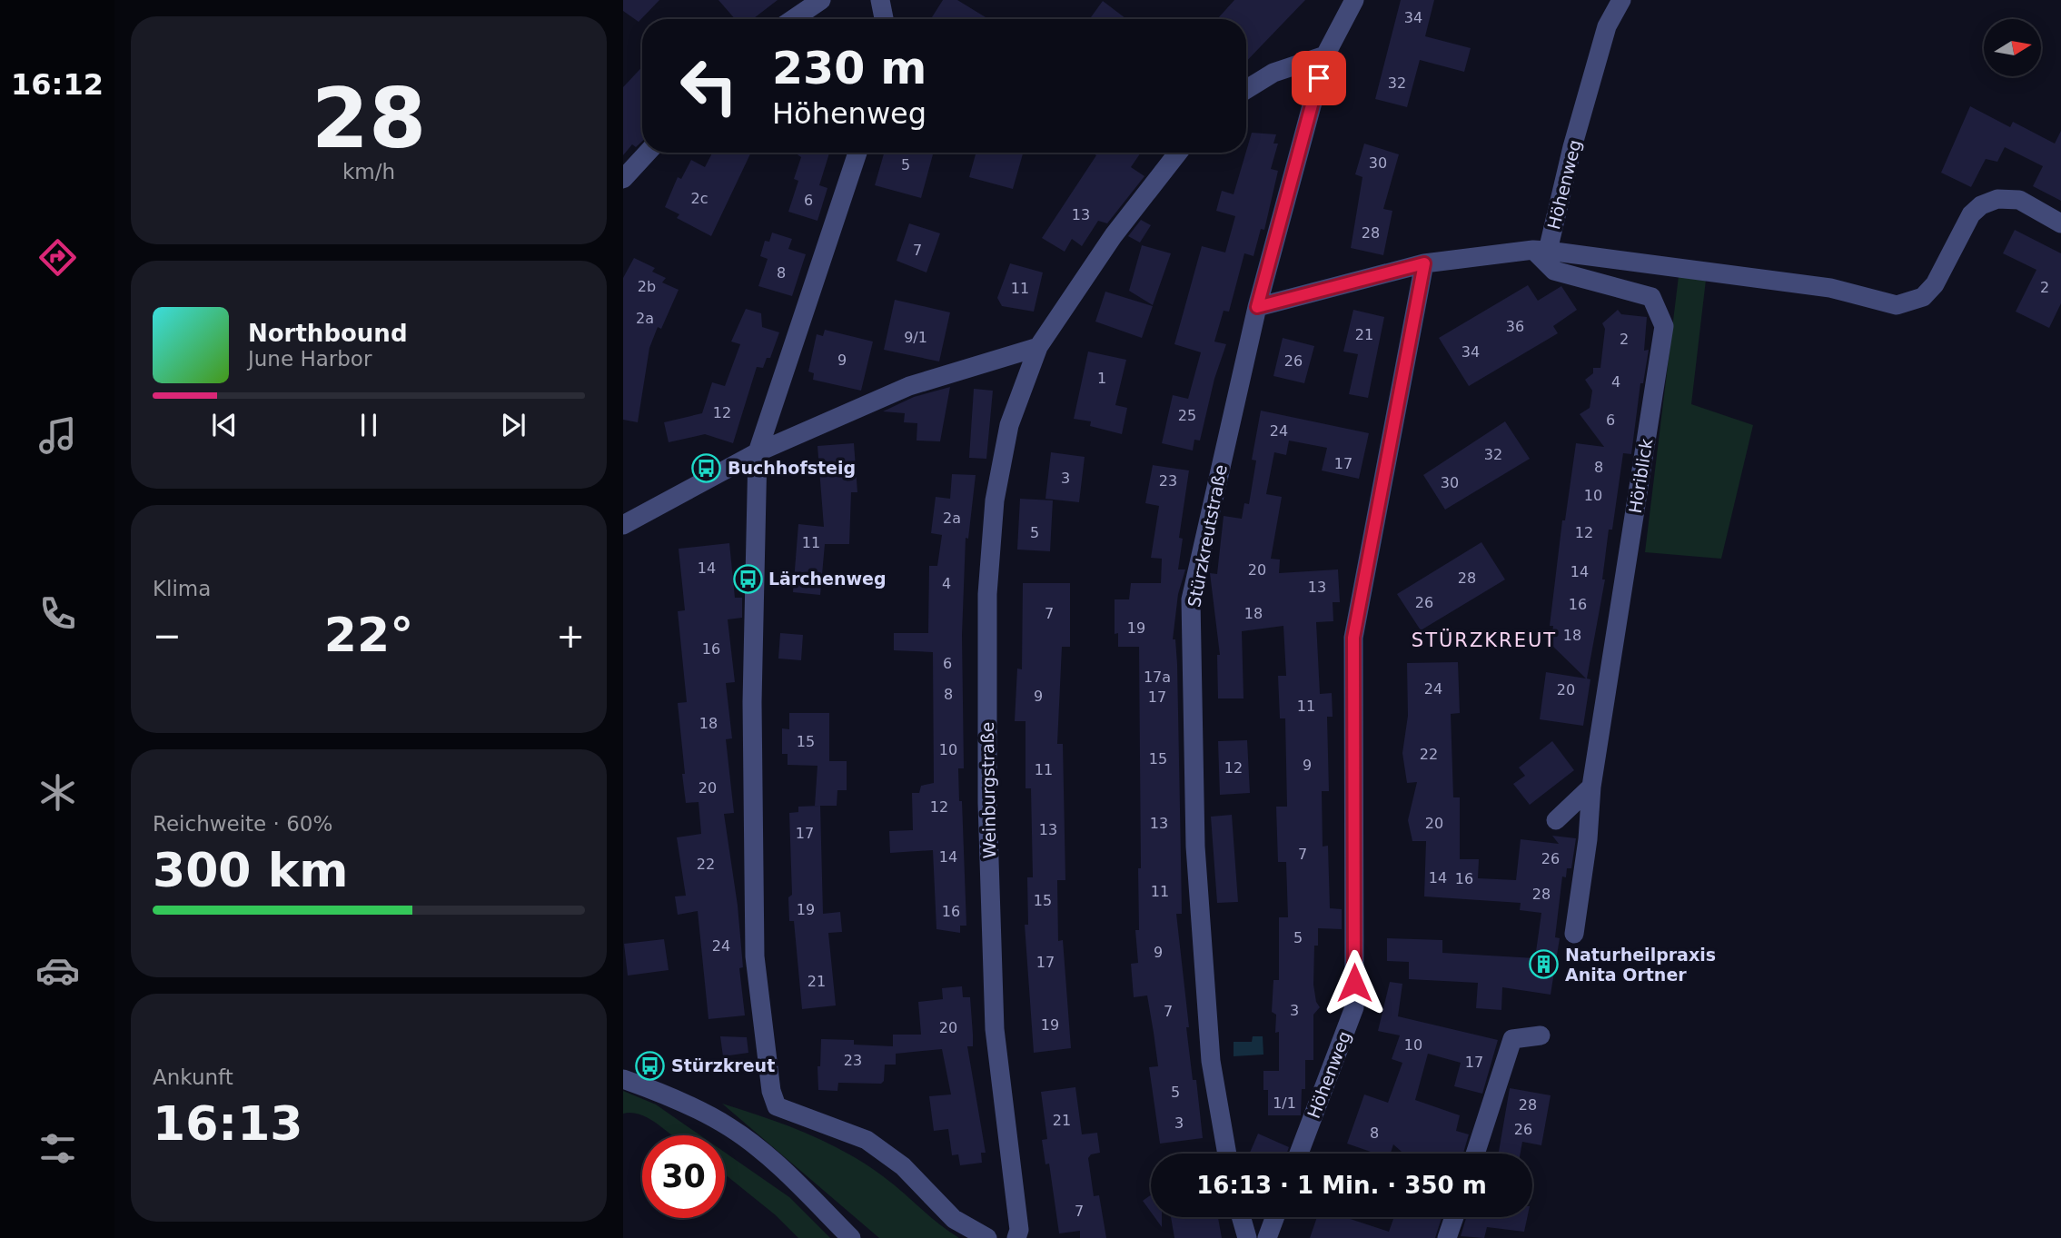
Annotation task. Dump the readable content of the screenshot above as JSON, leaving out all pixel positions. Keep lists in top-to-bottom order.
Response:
{
  "streets": {
    "street": [
      "Höhenweg",
      "Höriblick",
      "Stürzkreutstraße",
      "Weinburgstraße"
    ]
  },
  "crossings": [
    ["Höhenweg", "Höriblick"],
    ["Höhenweg", "Stürzkreutstraße"]
  ],
  "districts": ["STÜRZKREUT"],
  "places": {
    "bus stop": ["Buchhofsteig", "Lärchenweg", "Stürzkreut"],
    "building": ["Naturheilpraxis Anita Ortner"]
  },
  "house_numbers": [
    "34",
    "32",
    "30",
    "5",
    "2c",
    "6",
    "13",
    "28",
    "7",
    "8",
    "2b",
    "2",
    "11",
    "2a",
    "36",
    "21",
    "9/1",
    "2",
    "34",
    "9",
    "26",
    "1",
    "4",
    "12",
    "25",
    "6",
    "24",
    "32",
    "17",
    "8",
    "3",
    "23",
    "30",
    "10",
    "2a",
    "5",
    "12",
    "11",
    "14",
    "20",
    "14",
    "28",
    "4",
    "13",
    "26",
    "16",
    "7",
    "18",
    "19",
    "18",
    "16",
    "6",
    "17a",
    "24",
    "20",
    "8",
    "9",
    "17",
    "11",
    "18",
    "15",
    "10",
    "22",
    "15",
    "9",
    "12",
    "11",
    "20",
    "12",
    "13",
    "20",
    "13",
    "17",
    "7",
    "14",
    "26",
    "22",
    "14",
    "16",
    "11",
    "28",
    "15",
    "19",
    "16",
    "5",
    "24",
    "9",
    "17",
    "21",
    "3",
    "7",
    "19",
    "20",
    "10",
    "23",
    "17",
    "5",
    "1/1",
    "28",
    "21",
    "3",
    "26",
    "8",
    "7"
  ],
  "north": "right",
  "page": {
    "tabs": "16:12",
    "tile": [
      ["28", "km/h"],
      "Klima",
      ["Reichweite · 60%", "300 km"],
      ["Ankunft", "16:13"]
    ],
    "turn": ["230 m", "Höhenweg"],
    "song": ["Northbound", "June Harbor"],
    "heat": ["−", "22°", "+"],
    "limit": "30",
    "trip": "16:13 · 1 Min. · 350 m"
  }
}
